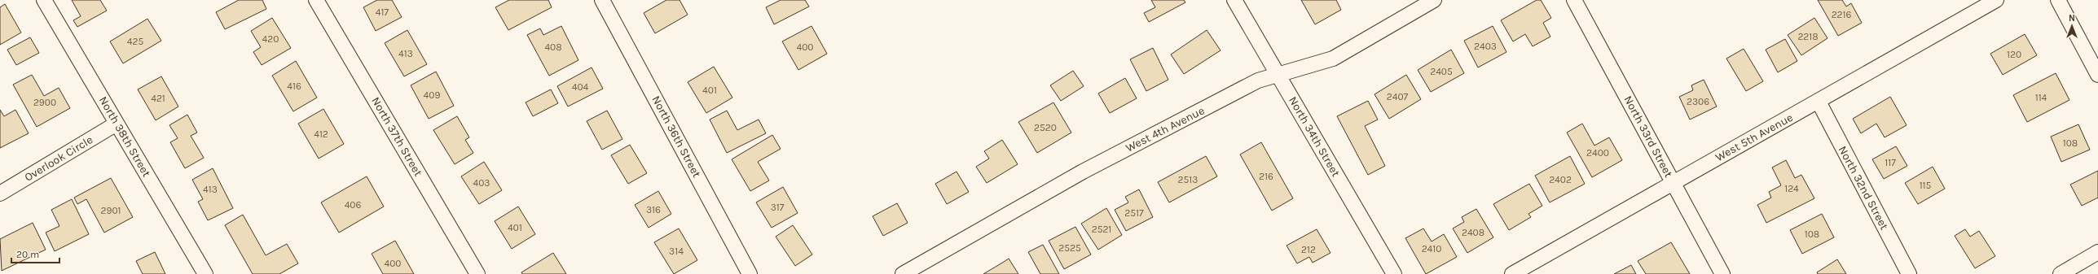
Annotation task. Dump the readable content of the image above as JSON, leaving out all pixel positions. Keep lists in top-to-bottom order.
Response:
{
  "streets": {
    "street": [
      "West 4th Avenue",
      "North 38th Street",
      "North 37th Street",
      "North 36th Street",
      "North 34th Street",
      "North 33rd Street",
      "West 5th Avenue",
      "Overlook Circle",
      "North 32nd Street"
    ]
  },
  "crossings": [
    ["West 4th Avenue", "North 34th Street"],
    ["North 38th Street", "Overlook Circle"],
    ["North 33rd Street", "West 5th Avenue"],
    ["West 5th Avenue", "North 32nd Street"]
  ],
  "house_numbers": [
    "417",
    "2216",
    "2218",
    "420",
    "425",
    "2403",
    "408",
    "400",
    "413",
    "120",
    "2405",
    "416",
    "404",
    "401",
    "409",
    "2407",
    "114",
    "421",
    "2306",
    "2900",
    "2520",
    "412",
    "108",
    "2400",
    "117",
    "216",
    "2513",
    "2402",
    "403",
    "115",
    "124",
    "413",
    "406",
    "317",
    "316",
    "2901",
    "2517",
    "401",
    "2521",
    "2408",
    "108",
    "2525",
    "2410",
    "212",
    "314",
    "400"
  ],
  "scale_bar": "20 m",
  "north": "top"
}
